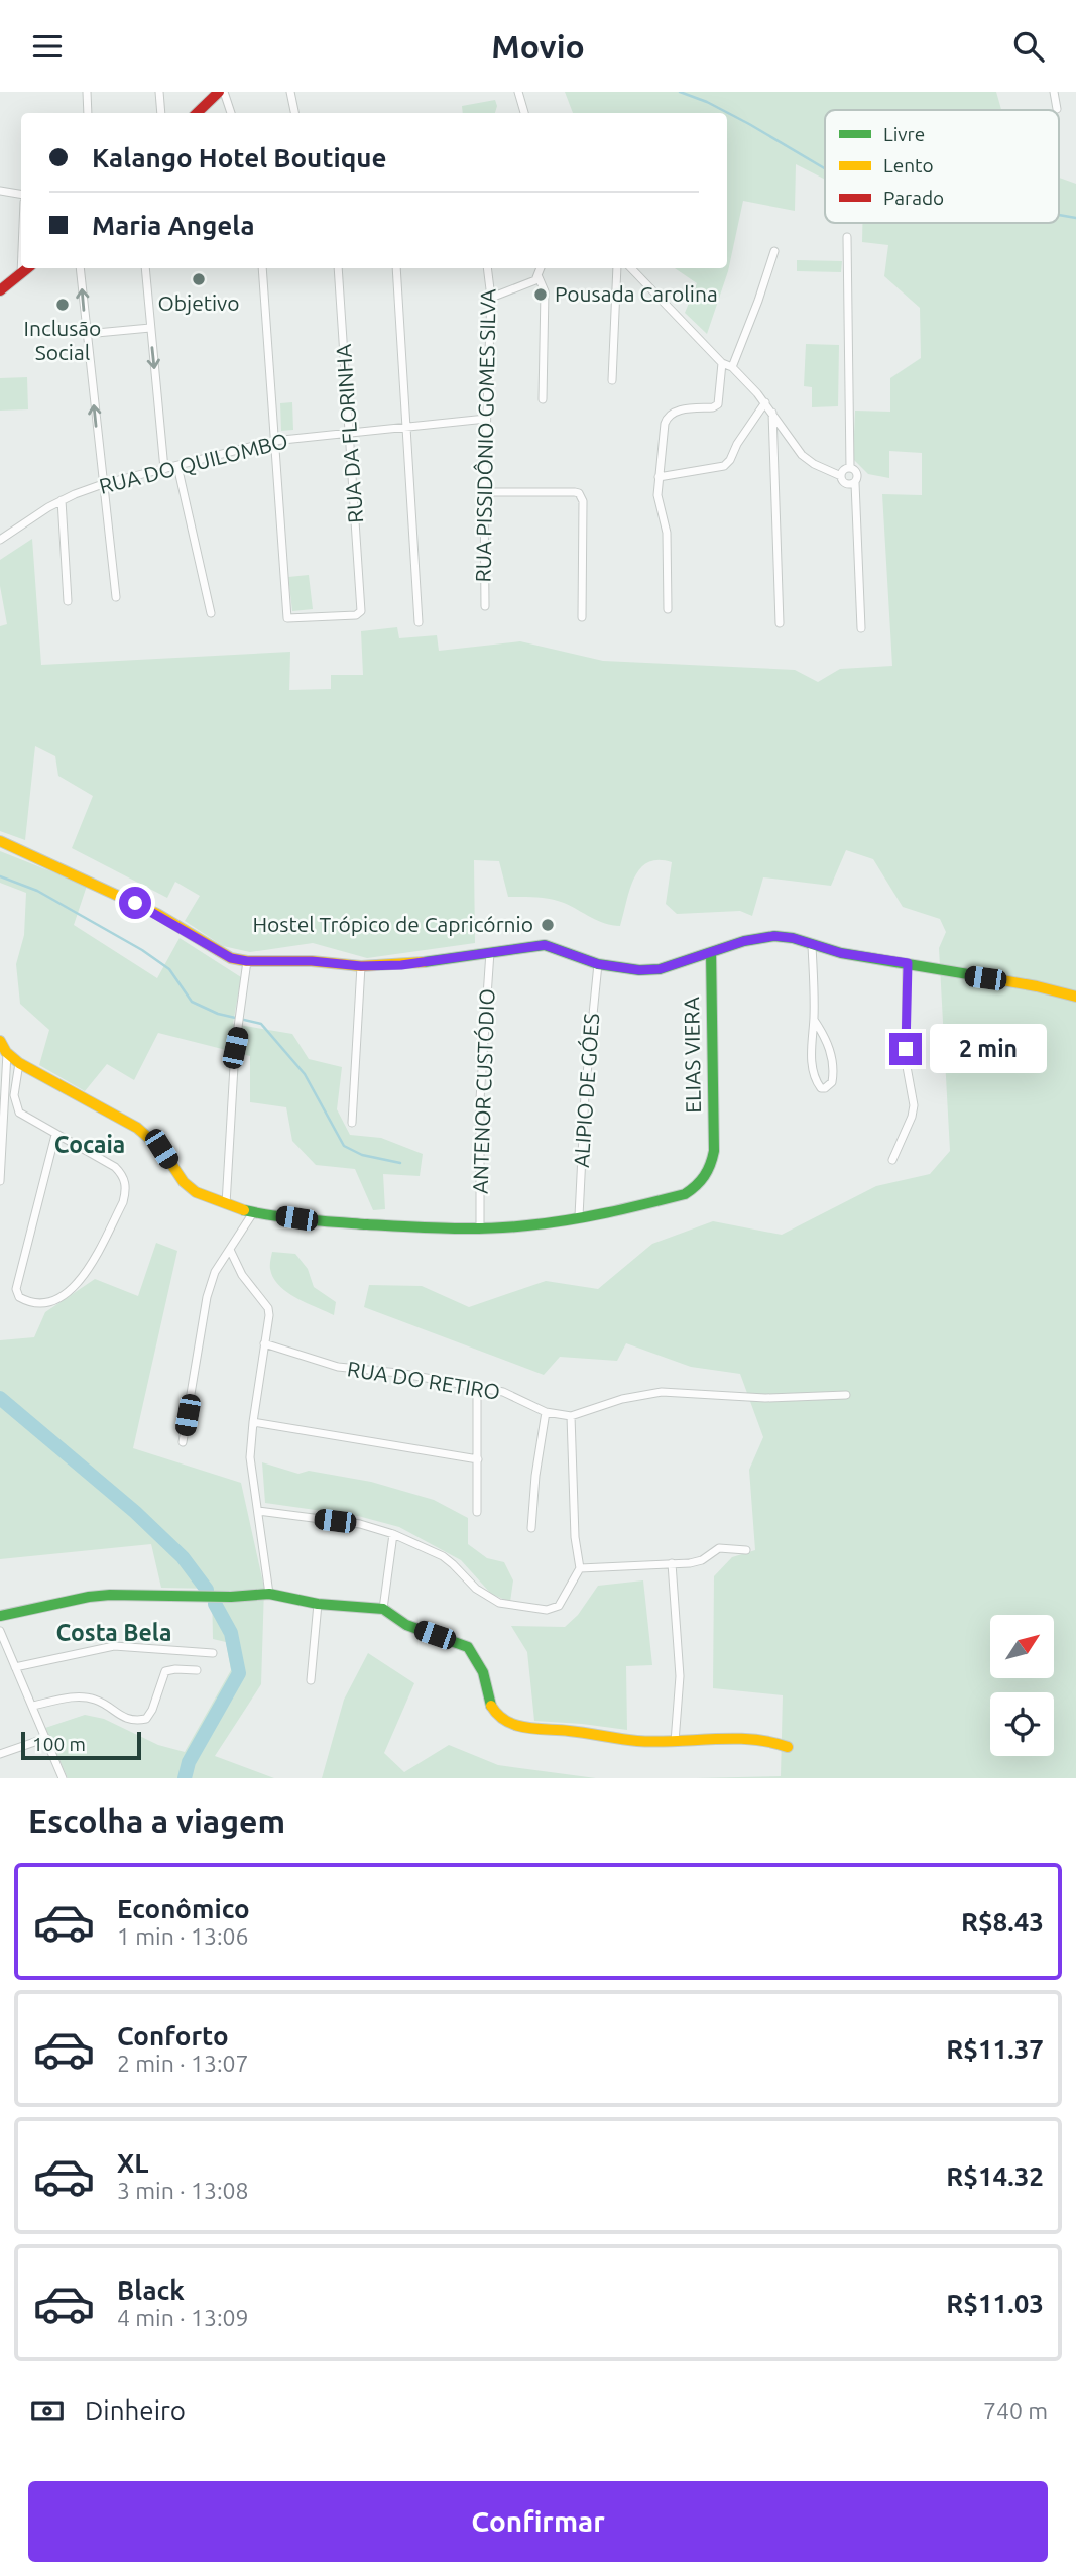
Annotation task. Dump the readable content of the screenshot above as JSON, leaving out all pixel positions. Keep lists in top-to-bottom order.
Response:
{
  "streets": {
    "street": [
      "RUA DA FLORINHA",
      "RUA PISSIDÔNIO GOMES SILVA",
      "RUA DO QUILOMBO",
      "ALIPIO DE GÓES",
      "ANTENOR CUSTÓDIO",
      "RUA DO RETIRO"
    ]
  },
  "crossings": [
    ["RUA DA FLORINHA", "RUA DO QUILOMBO"],
    ["RUA PISSIDÔNIO GOMES SILVA", "RUA DO QUILOMBO"]
  ],
  "districts": ["Cocaia", "Costa Bela"],
  "places": [
    "Objetivo",
    "Pousada Carolina",
    "Inclusão Social",
    "Hostel Trópico de Capricórnio"
  ],
  "legend": ["Livre", "Lento", "Parado"],
  "scale_bar": "100 m",
  "north": "top right",
  "page": {
    "header": "Movio",
    "banner": ["Kalango Hotel Boutique", "Maria Angela"],
    "bubble": "2 min",
    "scale": "100 m",
    "heading": "Escolha a viagem",
    "list": [
      {
        "name": "Econômico",
        "note": "1 min · 13:06",
        "value": "R$8.43"
      },
      {
        "name": "Conforto",
        "note": "2 min · 13:07",
        "value": "R$11.37"
      },
      {
        "name": "XL",
        "note": "3 min · 13:08",
        "value": "R$14.32"
      },
      {
        "name": "Black",
        "note": "4 min · 13:09",
        "value": "R$11.03"
      }
    ],
    "pay": ["Dinheiro", "740 m"],
    "buttons": "Confirmar"
  }
}
